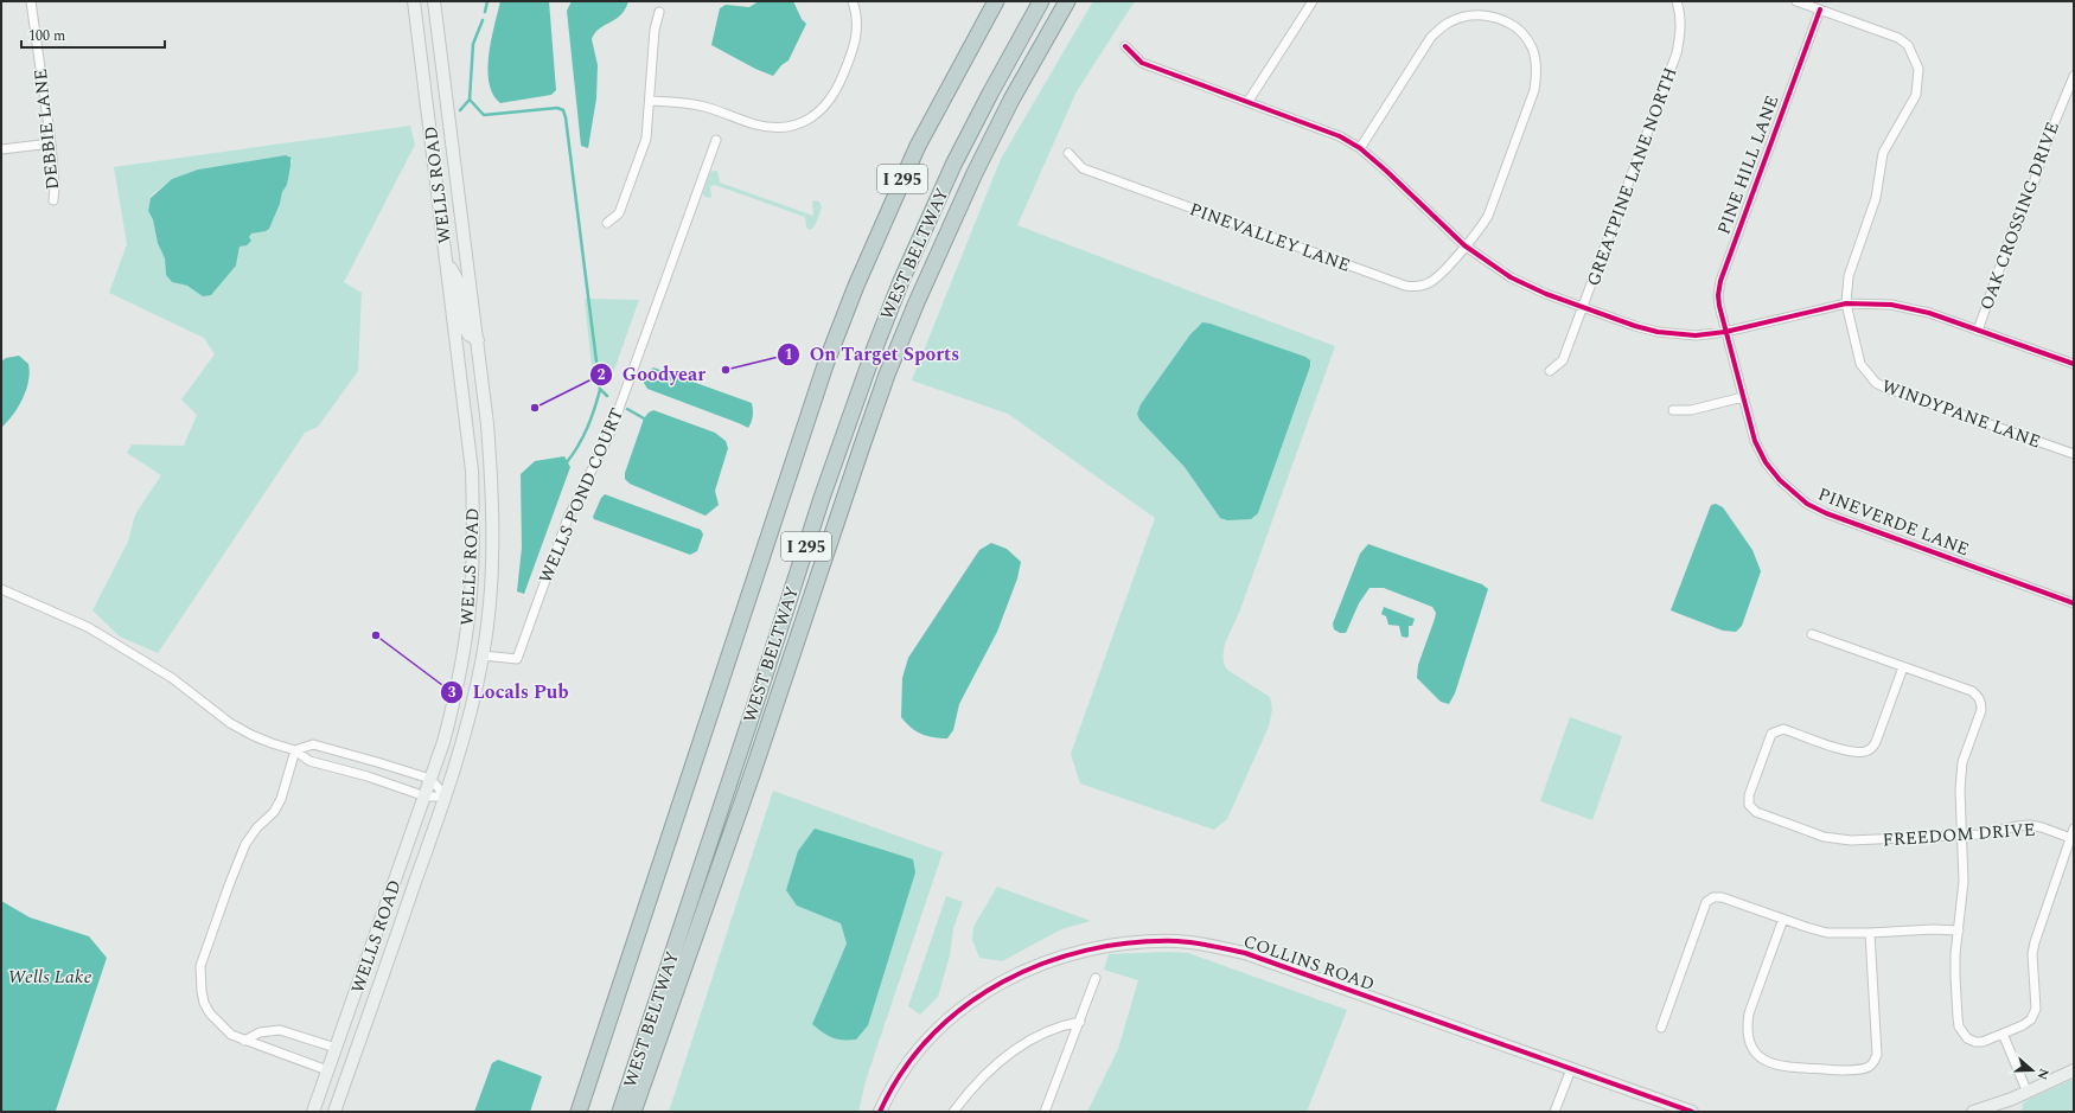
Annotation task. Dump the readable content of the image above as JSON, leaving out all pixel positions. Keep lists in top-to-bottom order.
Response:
{
  "streets": {
    "highway": ["I 295", "WEST BELTWAY"],
    "main road": ["WELLS ROAD", "COLLINS ROAD"],
    "street": [
      "DEBBIE LANE",
      "PINE HILL LANE",
      "GREATPINE LANE NORTH",
      "OAK CROSSING DRIVE",
      "PINEVALLEY LANE",
      "WINDYPANE LANE",
      "WELLS POND COURT",
      "PINEVERDE LANE",
      "FREEDOM DRIVE"
    ]
  },
  "crossings": [
    ["PINE HILL LANE", "WINDYPANE LANE"],
    ["PINE HILL LANE", "PINEVERDE LANE"],
    ["WELLS ROAD", "WELLS POND COURT"]
  ],
  "water": ["Wells Lake"],
  "places": ["On Target Sports", "Goodyear", "Locals Pub"],
  "scale_bar": "100 m",
  "north": "right"
}
